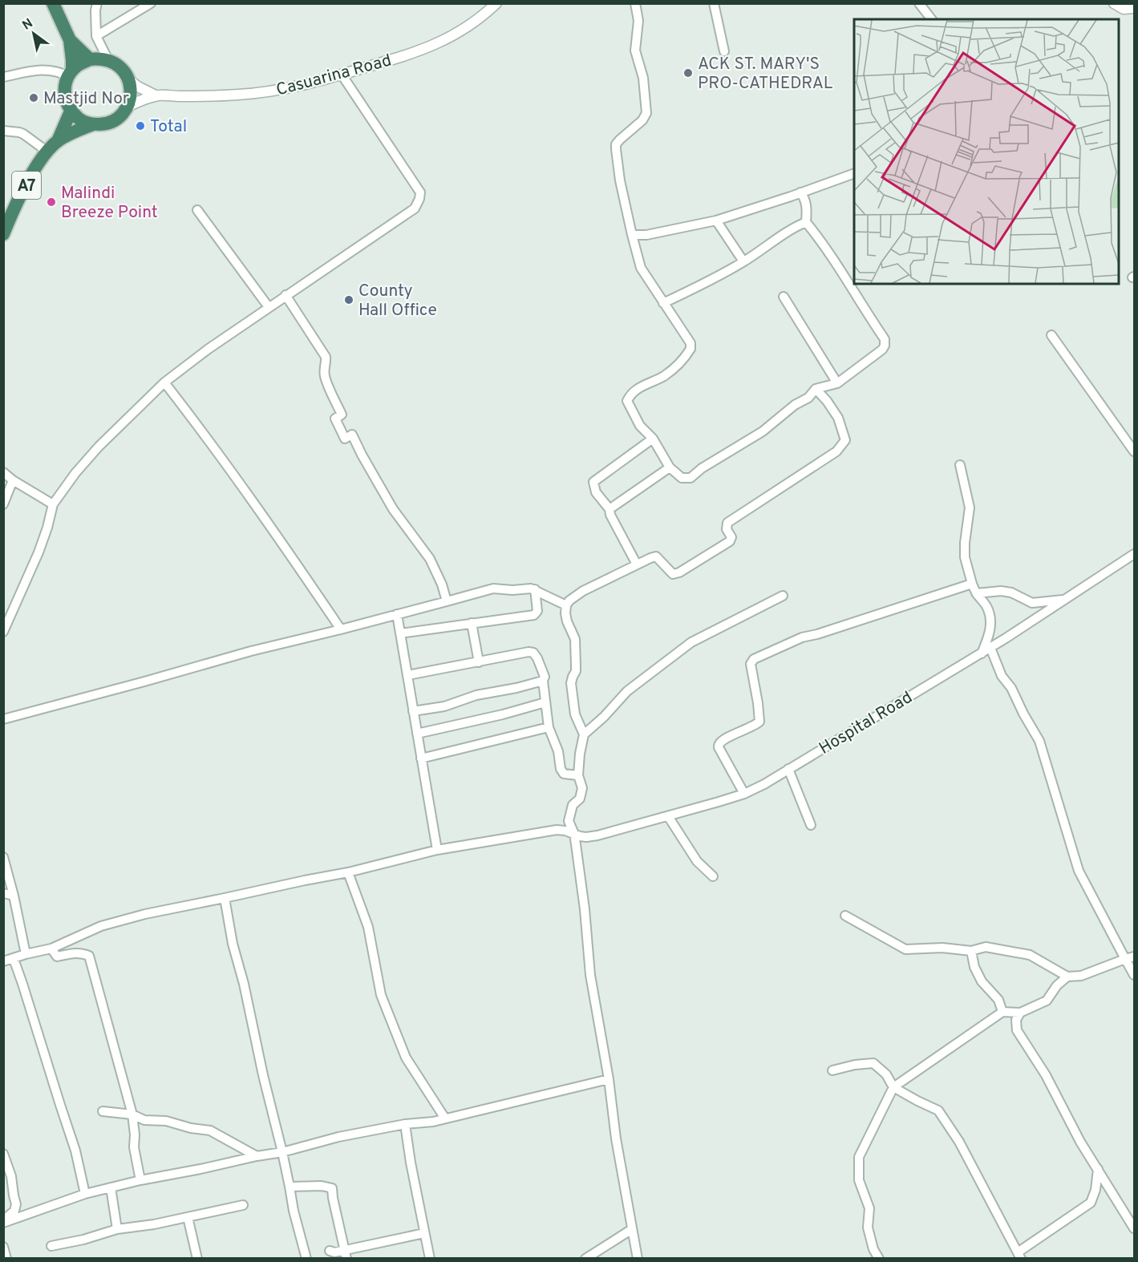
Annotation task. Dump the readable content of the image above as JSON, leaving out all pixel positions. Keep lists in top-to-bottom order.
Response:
{
  "streets": {
    "highway": ["A7"],
    "street": ["Casuarina Road", "Hospital Road"]
  },
  "places": [
    "ACK ST. MARY'S PRO-CATHEDRAL",
    "Mastjid Nor",
    "Total",
    "Malindi Breeze Point",
    "County Hall Office"
  ],
  "north": "top left"
}
